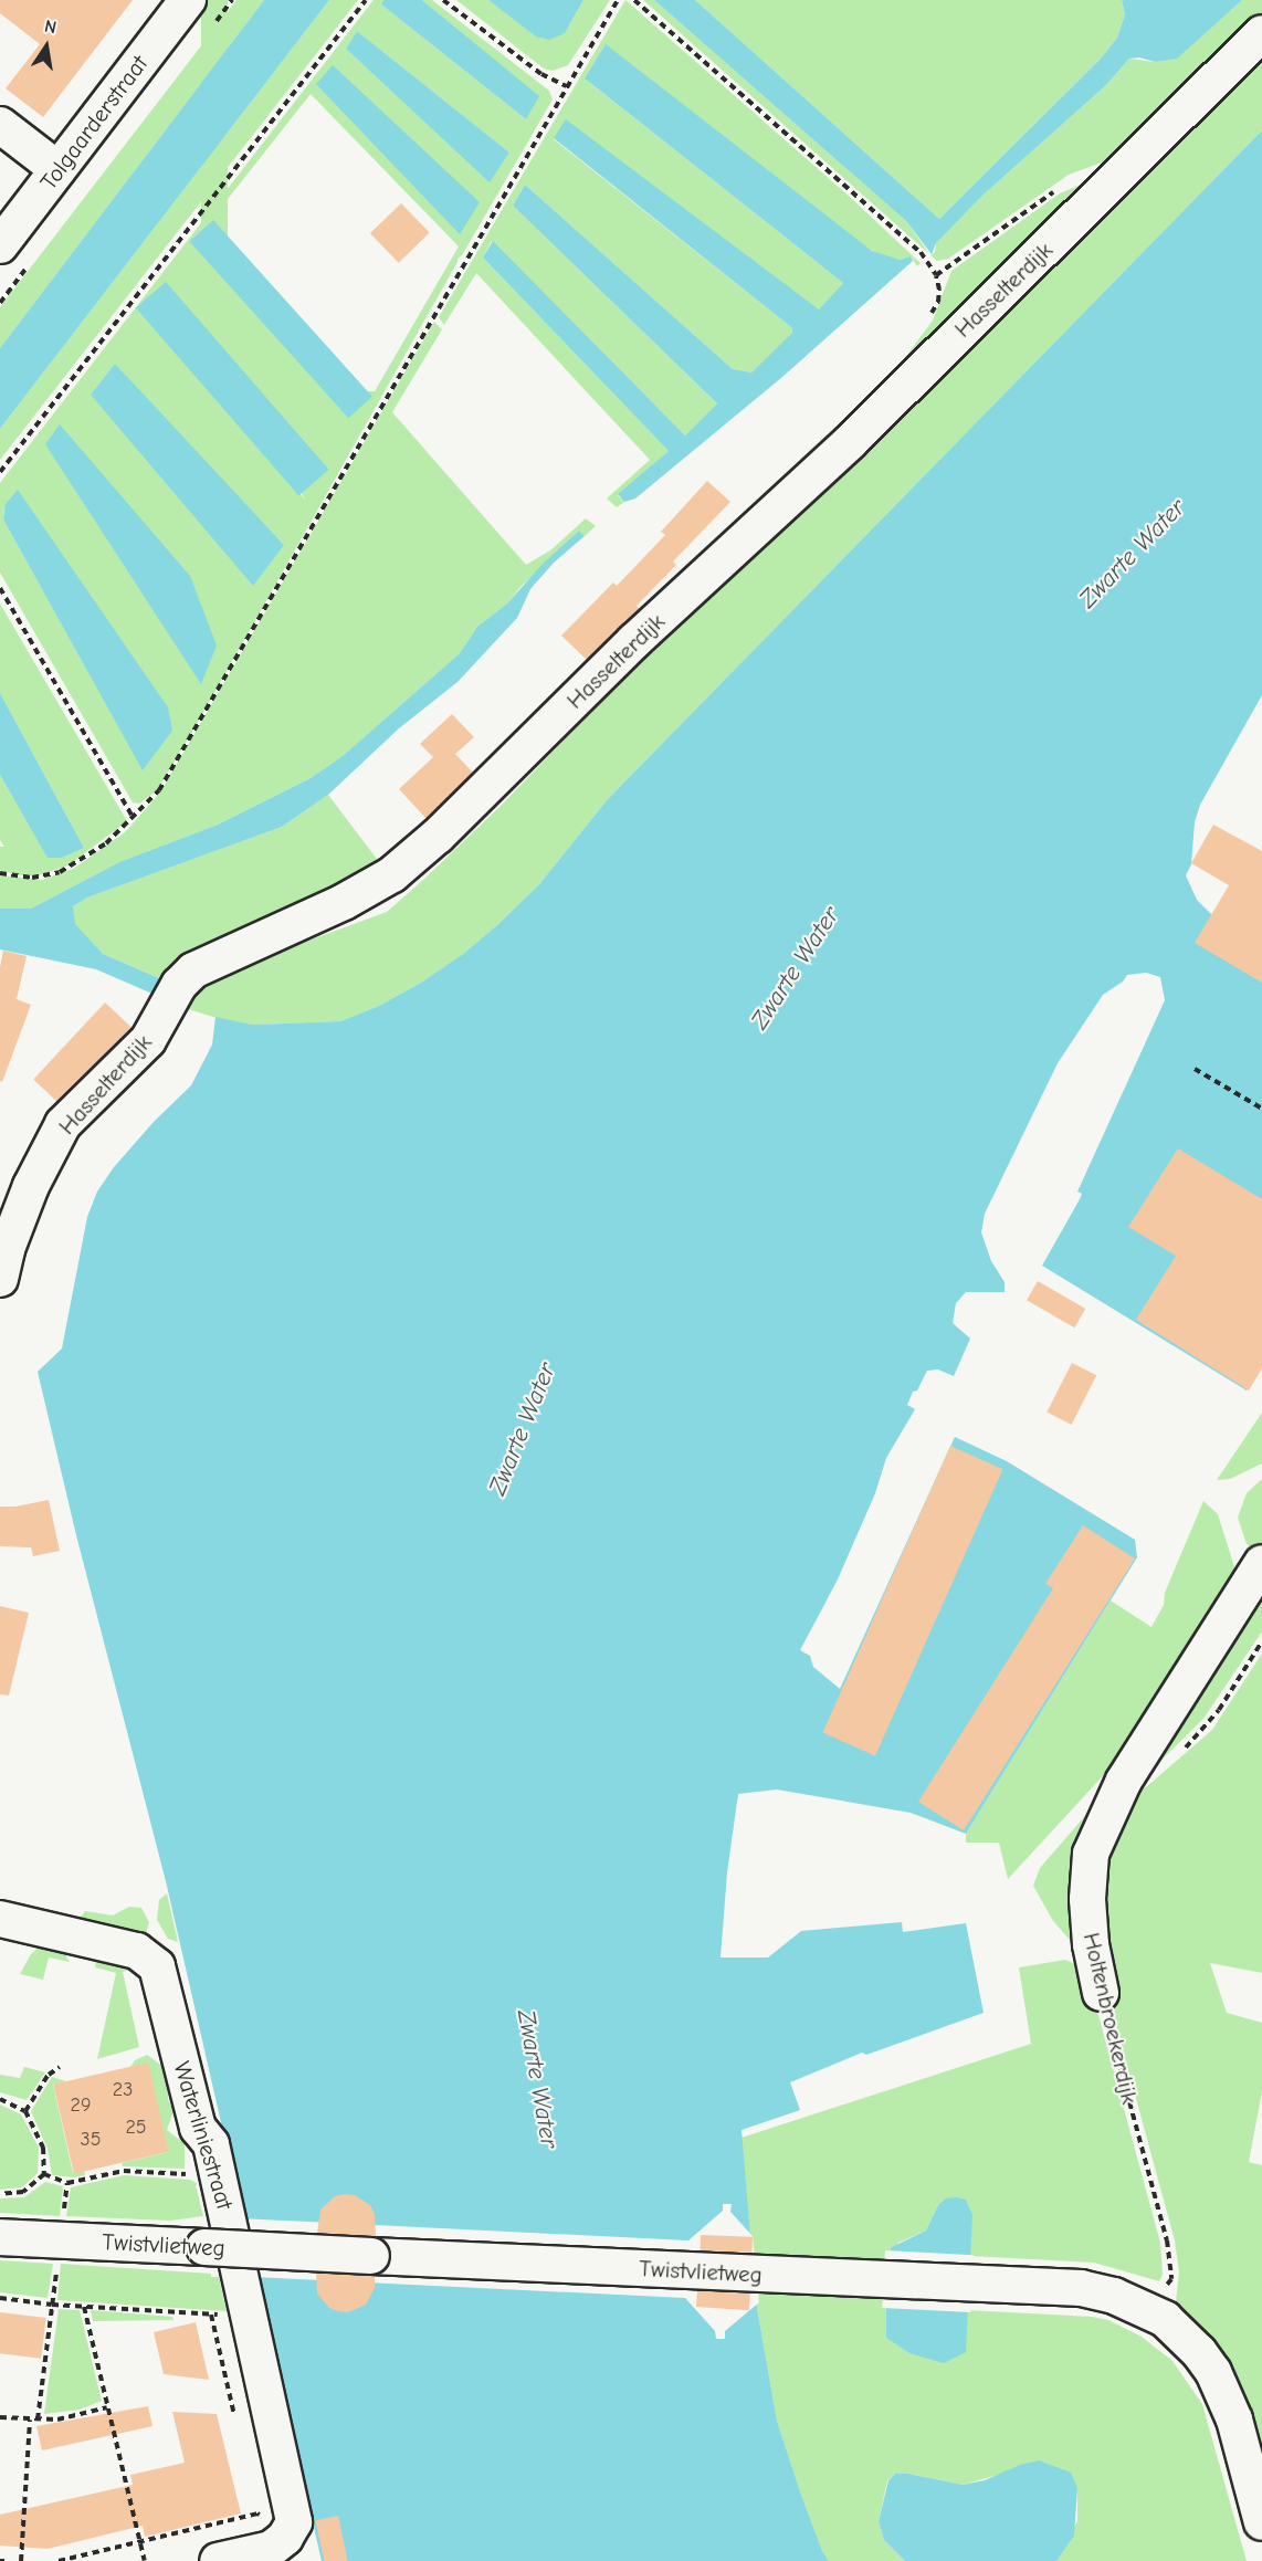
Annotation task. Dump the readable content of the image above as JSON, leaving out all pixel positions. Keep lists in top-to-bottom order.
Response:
{
  "streets": {
    "street": [
      "Tolgaarderstraat",
      "Hasselterdijk",
      "Holtenbroekerdijk",
      "Waterliniestraat",
      "Twistvlietweg"
    ]
  },
  "crossings": [
    ["Holtenbroekerdijk", "Twistvlietweg"]
  ],
  "water": ["Zwarte Water"],
  "house_numbers": [
    "23",
    "29",
    "25",
    "35"
  ],
  "north": "top"
}
